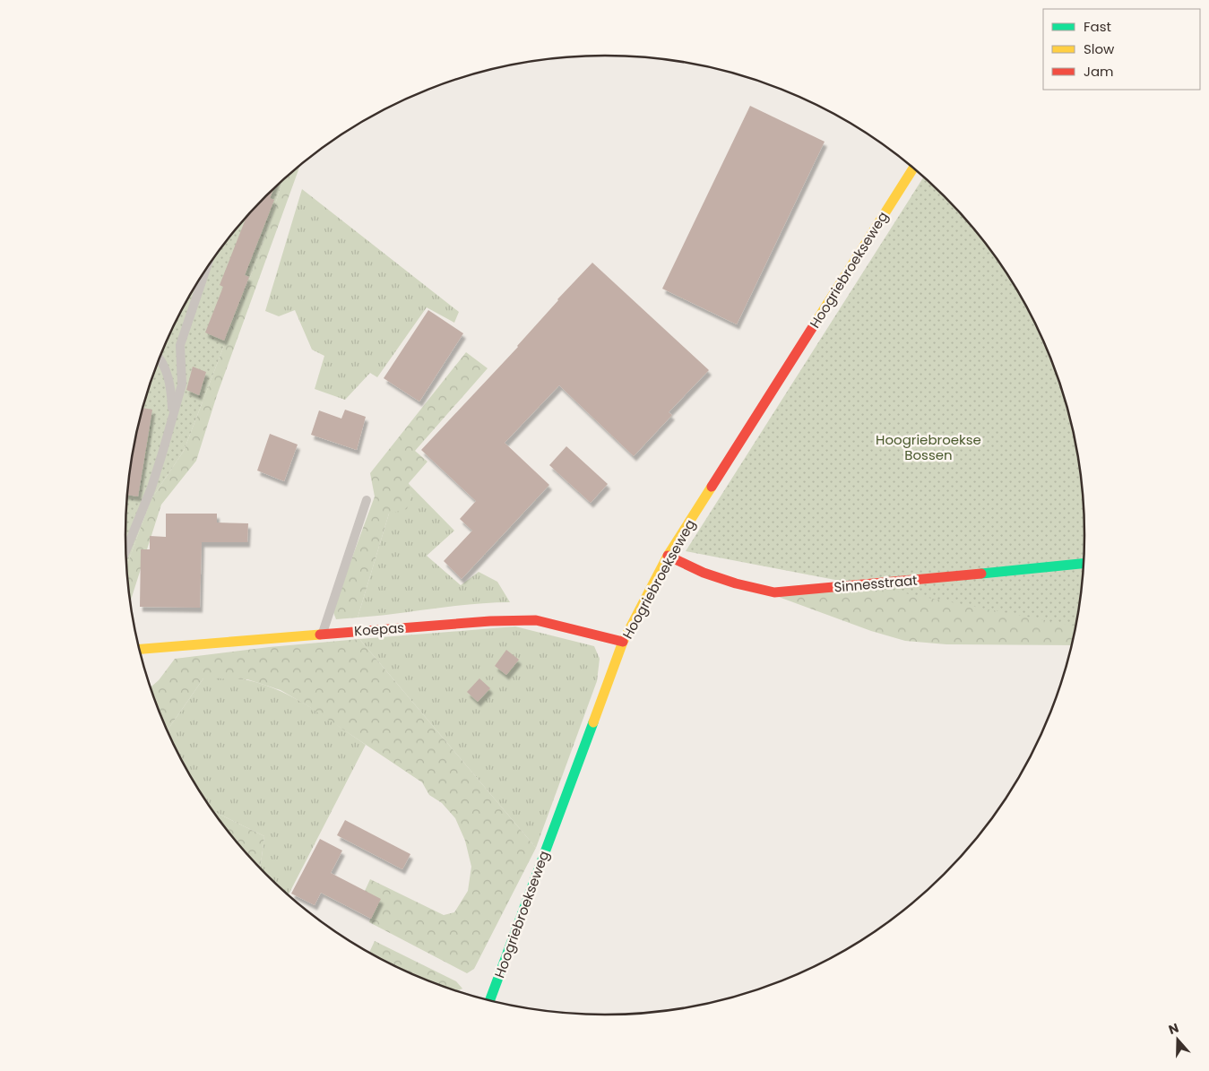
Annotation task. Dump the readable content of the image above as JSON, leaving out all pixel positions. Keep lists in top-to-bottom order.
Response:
{
  "streets": {
    "street": ["Hoogriebroekseweg", "Sinnesstraat", "Koepas"]
  },
  "crossings": [
    ["Hoogriebroekseweg", "Sinnesstraat"],
    ["Hoogriebroekseweg", "Koepas"]
  ],
  "parks": ["Hoogriebroekse Bossen"],
  "legend": ["Fast", "Slow", "Jam"],
  "north": "top"
}
